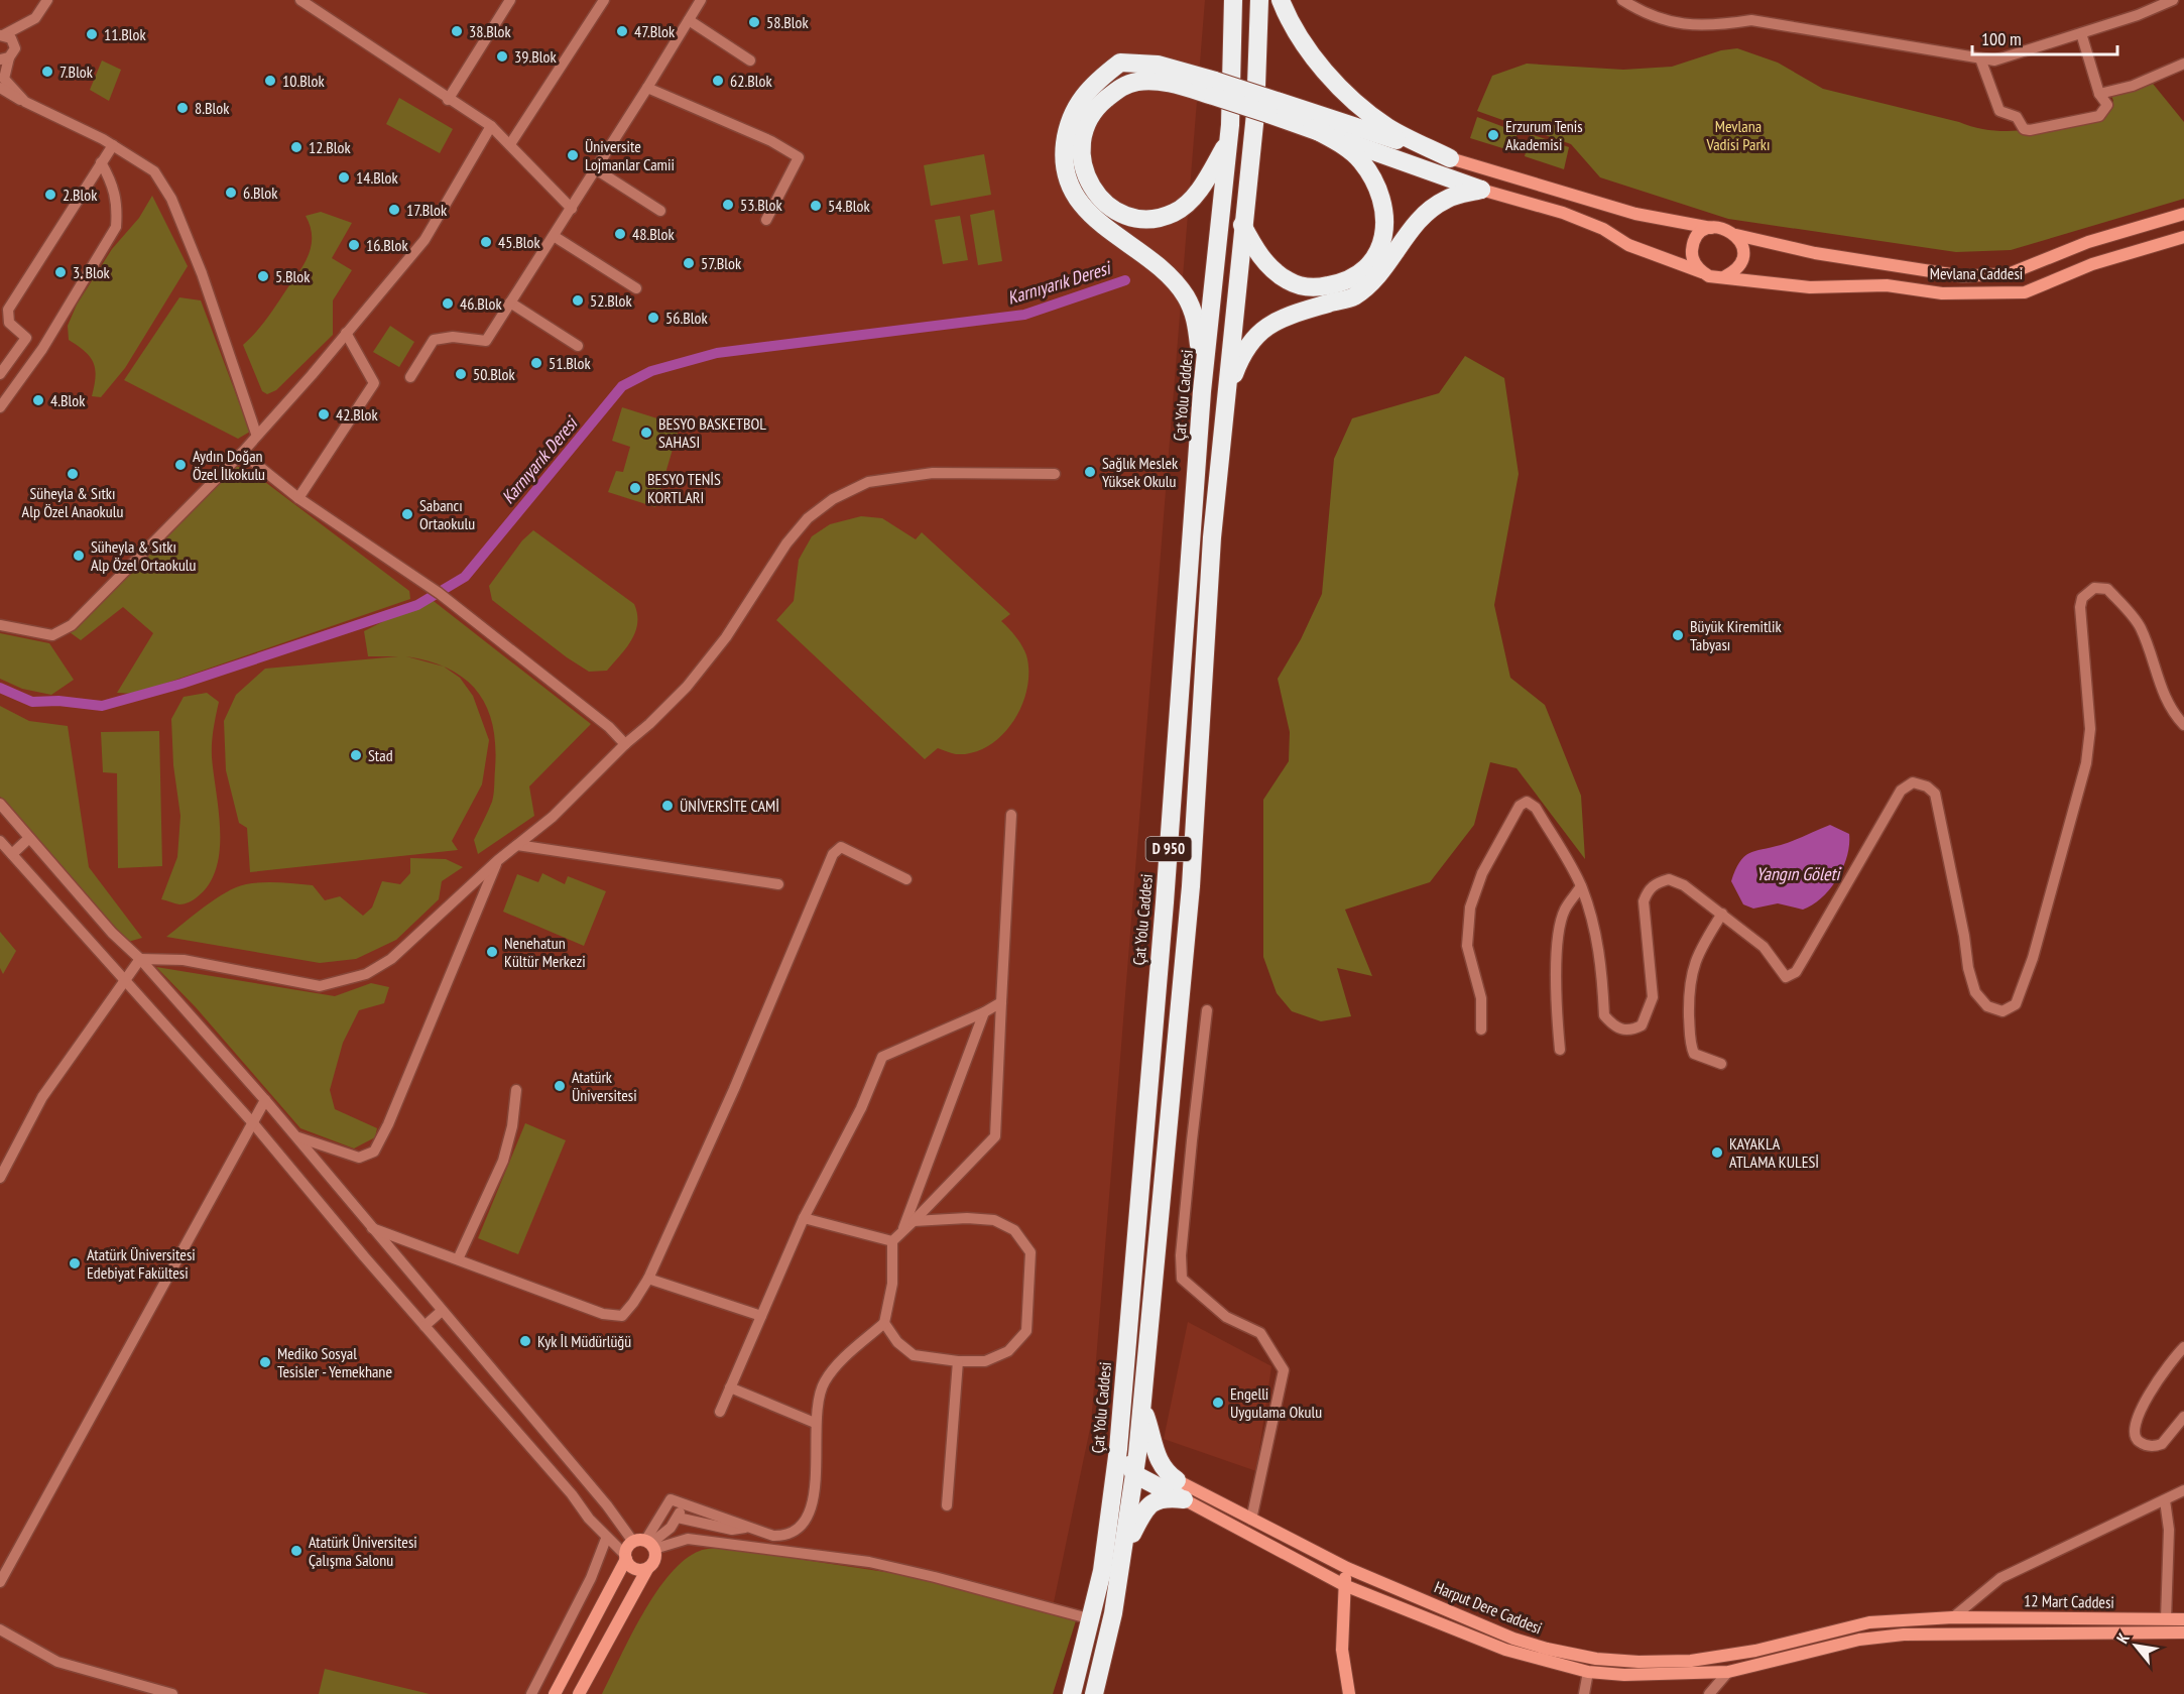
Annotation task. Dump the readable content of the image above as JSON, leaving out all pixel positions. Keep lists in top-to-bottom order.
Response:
{
  "streets": {
    "highway": ["Çat Yolu Caddesi", "D 950"],
    "street": ["Mevlana Caddesi", "12 Mart Caddesi", "Harput Dere Caddesi"]
  },
  "crossings": [
    ["12 Mart Caddesi", "Harput Dere Caddesi"]
  ],
  "water": ["Karnıyarık Deresi", "Yangın Göleti"],
  "parks": ["Mevlana Vadisi Parkı"],
  "places": [
    "58.Blok",
    "38.Blok",
    "47.Blok",
    "11.Blok",
    "39.Blok",
    "7.Blok",
    "10.Blok",
    "62.Blok",
    "8.Blok",
    "Erzurum Tenis Akademisi",
    "12.Blok",
    "Üniversite Lojmanlar Camii",
    "14.Blok",
    "6.Blok",
    "2.Blok",
    "53.Blok",
    "54.Blok",
    "17.Blok",
    "48.Blok",
    "45.Blok",
    "16.Blok",
    "57.Blok",
    "3. Blok",
    "5.Blok",
    "52.Blok",
    "46.Blok",
    "56.Blok",
    "51.Blok",
    "50.Blok",
    "4.Blok",
    "42.Blok",
    "BESYO BASKETBOL SAHASI",
    "Aydın Doğan Özel İlkokulu",
    "Sağlık Meslek Yüksek Okulu",
    "Süheyla & Sıtkı Alp Özel Anaokulu",
    "BESYO TENİS KORTLARI",
    "Sabancı Ortaokulu",
    "Süheyla & Sıtkı Alp Özel Ortaokulu",
    "Büyük Kiremitlik Tabyası",
    "Stad",
    "ÜNİVERSİTE CAMİ",
    "Nenehatun Kültür Merkezi",
    "Atatürk Üniversitesi",
    "KAYAKLA ATLAMA KULESİ",
    "Atatürk Üniversitesi Edebiyat Fakültesi",
    "Kyk İl Müdürlüğü",
    "Mediko Sosyal Tesisler - Yemekhane",
    "Engelli Uygulama Okulu",
    "Atatürk Üniversitesi Çalışma Salonu"
  ],
  "scale_bar": "100 m",
  "north": "top left"
}
